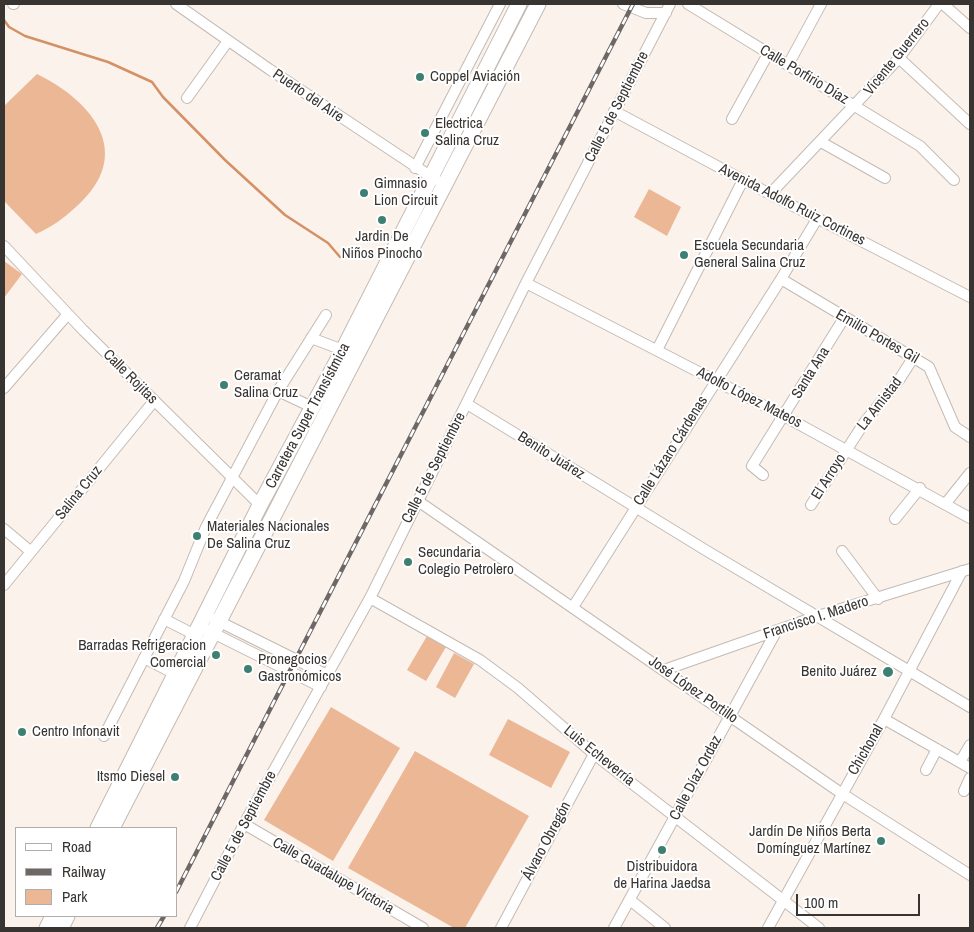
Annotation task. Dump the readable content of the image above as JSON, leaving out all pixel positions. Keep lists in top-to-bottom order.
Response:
{
  "streets": {
    "main road": ["Carretera Super Transístmica"],
    "street": [
      "Vicente Guerrero",
      "Calle Porfirio Díaz",
      "Puerto del Aire",
      "Calle 5 de Septiembre",
      "Avenida Adolfo Ruiz Cortines",
      "Emilio Portes Gil",
      "Santa Ana",
      "Calle Rojitas",
      "Adolfo López Mateos",
      "La Amistad",
      "Calle Lázaro Cárdenas",
      "Benito Juárez",
      "El Arroyo",
      "Salina Cruz",
      "Francisco I. Madero",
      "José López Portillo",
      "Chichonal",
      "Luis Echeverría",
      "Calle Díaz Ordaz",
      "Álvaro Obregón",
      "Calle Guadalupe Victoria"
    ]
  },
  "crossings": [
    ["Vicente Guerrero", "Calle Porfirio Díaz"],
    ["Vicente Guerrero", "Avenida Adolfo Ruiz Cortines"],
    ["Puerto del Aire", "Carretera Super Transístmica"],
    ["Calle 5 de Septiembre", "Avenida Adolfo Ruiz Cortines"],
    ["Calle 5 de Septiembre", "Adolfo López Mateos"],
    ["Calle 5 de Septiembre", "Benito Juárez"],
    ["Calle 5 de Septiembre", "José López Portillo"],
    ["Calle 5 de Septiembre", "Luis Echeverría"],
    ["Calle 5 de Septiembre", "Calle Guadalupe Victoria"],
    ["Avenida Adolfo Ruiz Cortines", "Calle Lázaro Cárdenas"],
    ["Emilio Portes Gil", "Santa Ana"],
    ["Emilio Portes Gil", "La Amistad"],
    ["Emilio Portes Gil", "Calle Lázaro Cárdenas"],
    ["Santa Ana", "Adolfo López Mateos"],
    ["Calle Rojitas", "Carretera Super Transístmica"],
    ["Calle Rojitas", "Salina Cruz"],
    ["Adolfo López Mateos", "La Amistad"],
    ["Adolfo López Mateos", "Calle Lázaro Cárdenas"],
    ["Adolfo López Mateos", "El Arroyo"],
    ["La Amistad", "El Arroyo"],
    ["Calle Lázaro Cárdenas", "Benito Juárez"],
    ["Calle Lázaro Cárdenas", "José López Portillo"],
    ["Benito Juárez", "Francisco I. Madero"],
    ["Benito Juárez", "Chichonal"],
    ["Francisco I. Madero", "José López Portillo"],
    ["Francisco I. Madero", "Chichonal"],
    ["Francisco I. Madero", "Calle Díaz Ordaz"],
    ["José López Portillo", "Chichonal"],
    ["José López Portillo", "Calle Díaz Ordaz"],
    ["Chichonal", "Luis Echeverría"],
    ["Luis Echeverría", "Calle Díaz Ordaz"],
    ["Luis Echeverría", "Álvaro Obregón"]
  ],
  "places": [
    "Coppel Aviación",
    "Electrica Salina Cruz",
    "Gimnasio Lion Circuit",
    "Jardin De Niños Pinocho",
    "Escuela Secundaria General Salina Cruz",
    "Ceramat Salina Cruz",
    "Materiales Nacionales De Salina Cruz",
    "Secundaria Colegio Petrolero",
    "Barradas Refrigeracion Comercial",
    "Pronegocios Gastronómicos",
    "Benito Juárez",
    "Centro Infonavit",
    "Itsmo Diesel",
    "Jardín De Niños Berta Domínguez Martínez",
    "Distribuidora de Harina Jaedsa"
  ],
  "legend": ["Road", "Railway", "Park"],
  "scale_bar": "100 m"
}
